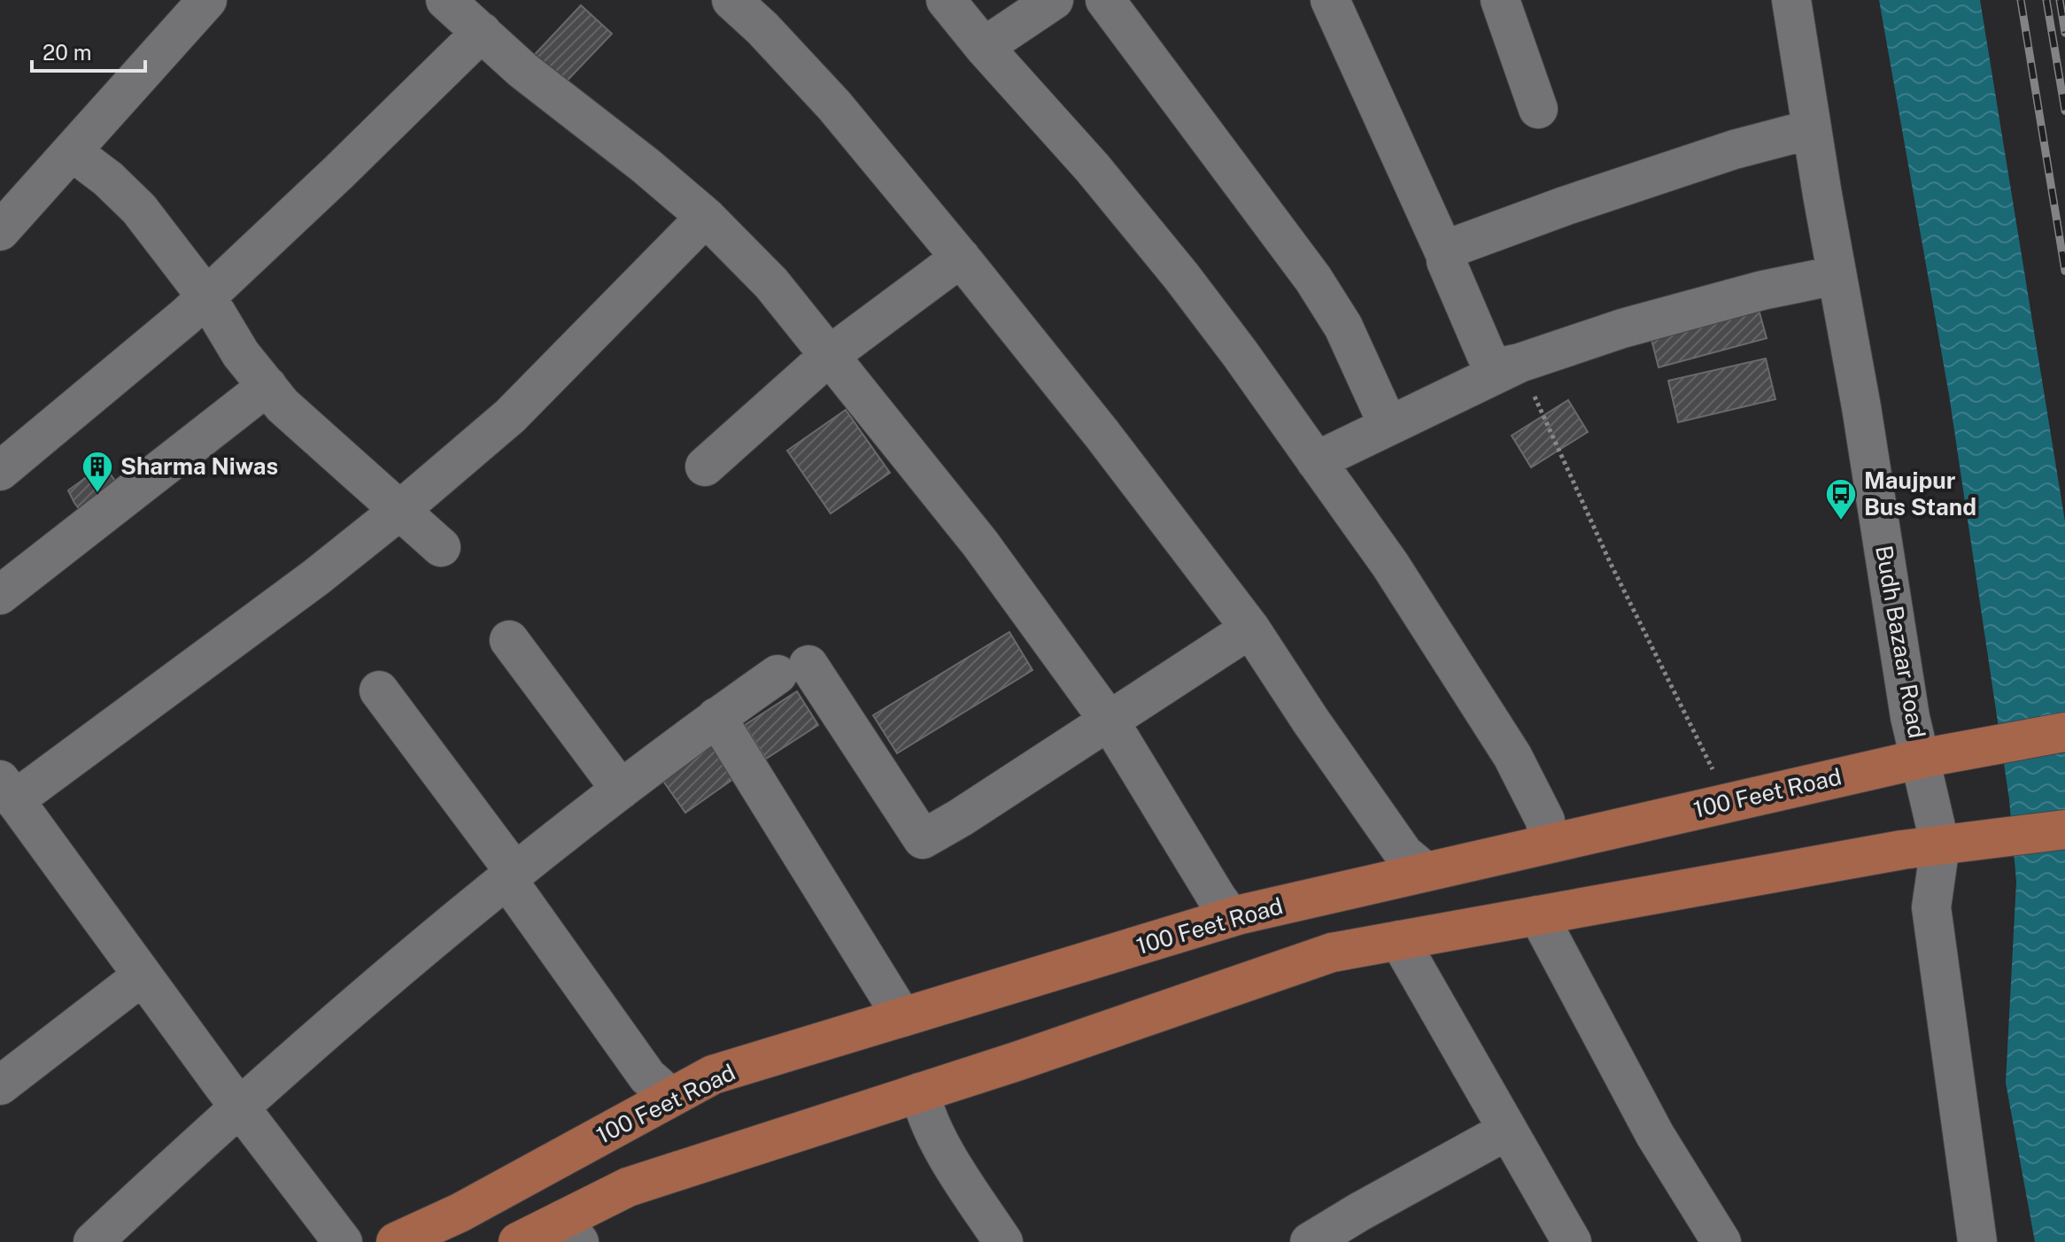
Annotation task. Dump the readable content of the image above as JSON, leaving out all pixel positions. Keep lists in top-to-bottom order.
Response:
{
  "streets": {
    "main road": ["100 Feet Road"],
    "street": ["Budh Bazaar Road"]
  },
  "crossings": [
    ["Budh Bazaar Road", "100 Feet Road"]
  ],
  "places": {
    "building": ["Sharma Niwas"],
    "bus stop": ["Maujpur Bus Stand"]
  },
  "scale_bar": "20 m"
}
